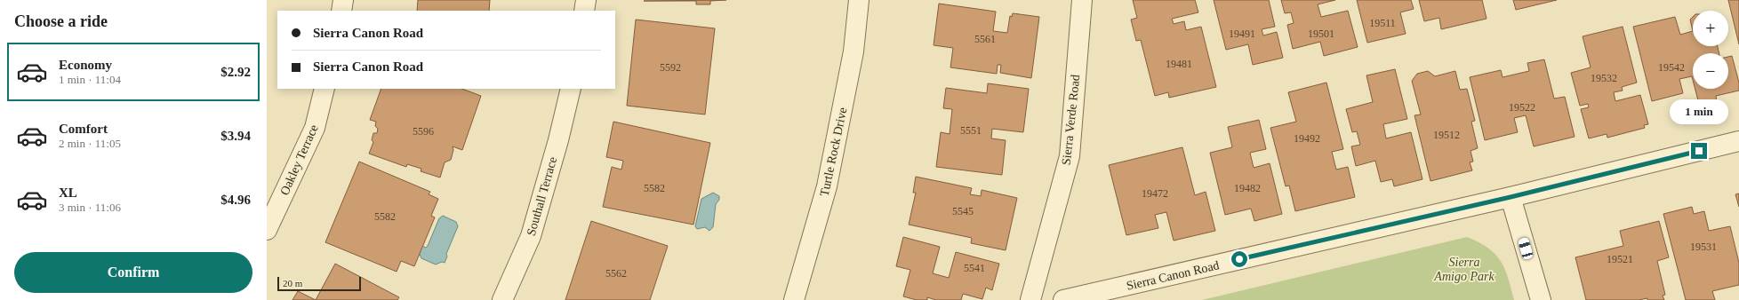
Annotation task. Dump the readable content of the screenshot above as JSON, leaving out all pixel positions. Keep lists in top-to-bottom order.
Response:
{
  "streets": {
    "street": [
      "Sierra Verde Road",
      "Turtle Rock Drive",
      "Oakley Terrace",
      "Southall Terrace",
      "Sierra Canon Road"
    ]
  },
  "parks": ["Sierra Amigo Park"],
  "house_numbers": [
    "19511",
    "19491",
    "19501",
    "5561",
    "19481",
    "5592",
    "19542",
    "19532",
    "19522",
    "5551",
    "5596",
    "19512",
    "19492",
    "5582",
    "19482",
    "19472",
    "5545",
    "5582",
    "19531",
    "19521",
    "5541",
    "5562"
  ],
  "scale_bar": "20 m",
  "page": {
    "heading": "Choose a ride",
    "map_buttons": ["+", "−"],
    "banner": ["Sierra Canon Road", "Sierra Canon Road"],
    "list": [
      {
        "name": "Economy",
        "note": "1 min · 11:04",
        "value": "$2.92"
      },
      {
        "name": "Comfort",
        "note": "2 min · 11:05",
        "value": "$3.94"
      },
      {
        "name": "XL",
        "note": "3 min · 11:06",
        "value": "$4.96"
      }
    ],
    "bubble": "1 min",
    "buttons": "Confirm",
    "scale": "20 m"
  }
}
